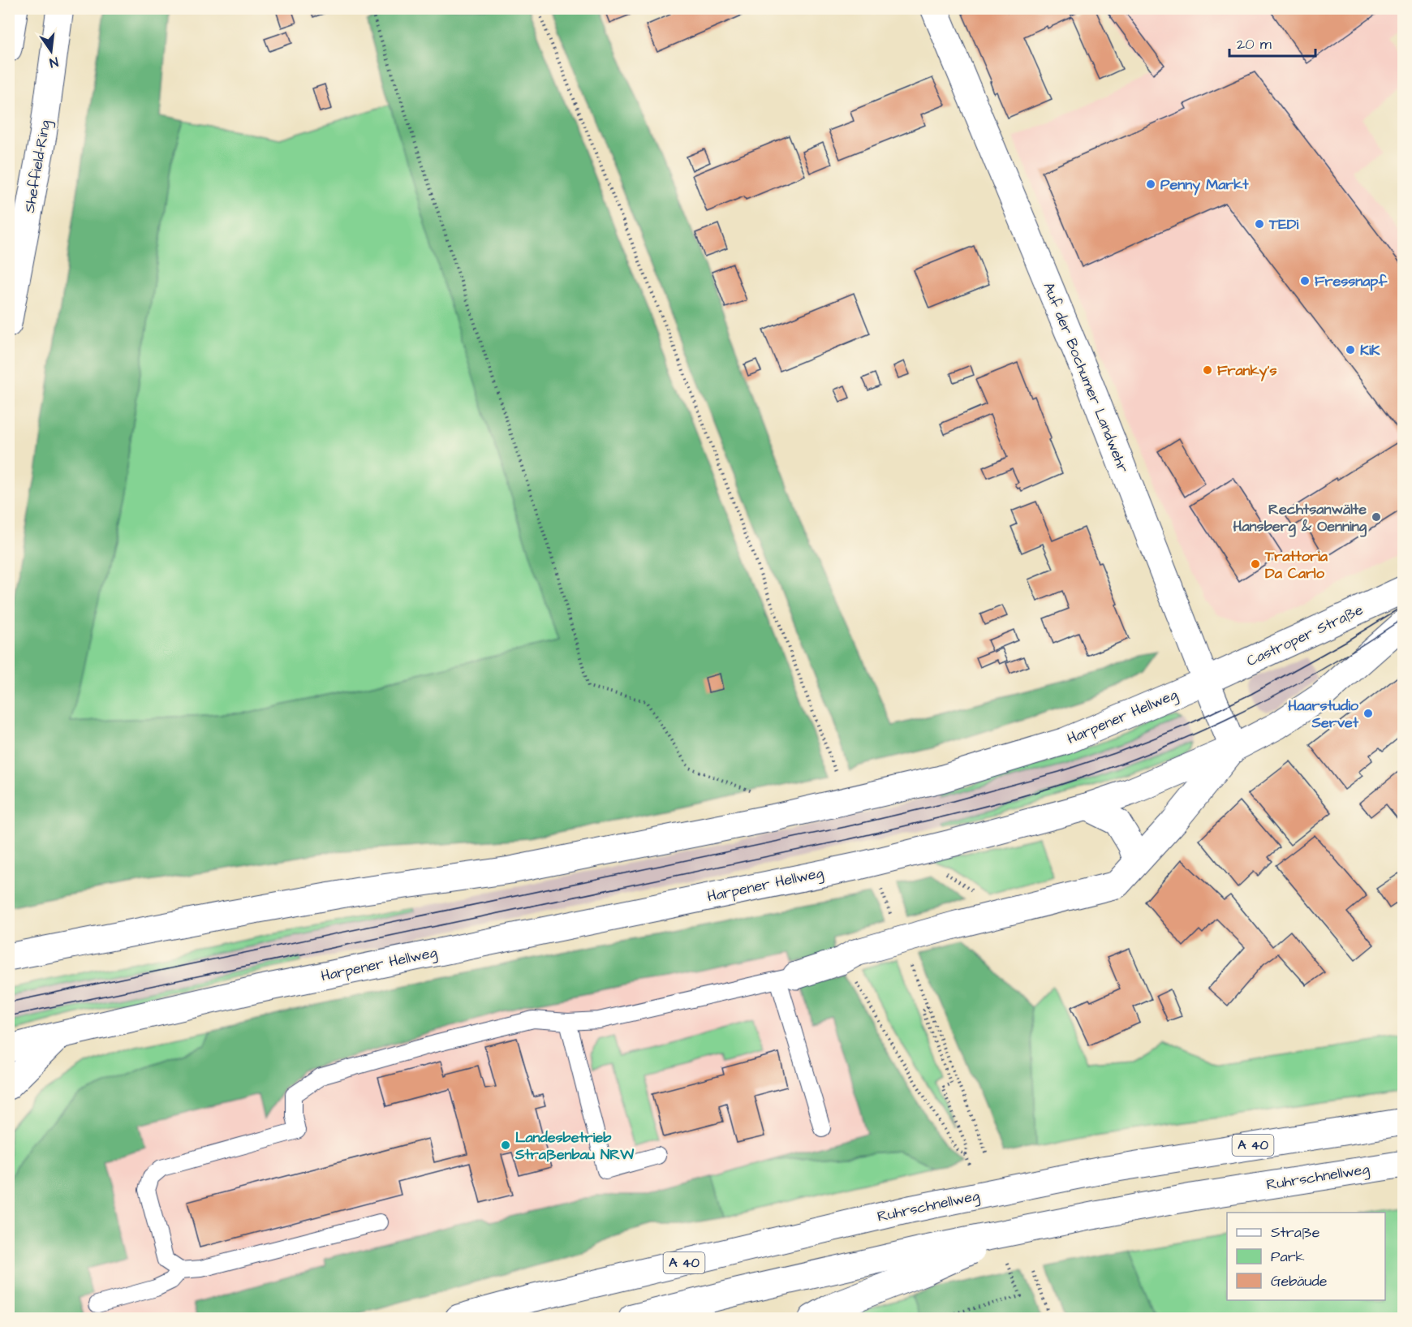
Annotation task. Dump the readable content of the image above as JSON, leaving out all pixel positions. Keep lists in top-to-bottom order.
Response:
{
  "streets": {
    "main road": [
      "Sheffield-Ring",
      "Auf der Bochumer Landwehr",
      "Castroper Straße",
      "Harpener Hellweg",
      "A 40",
      "Ruhrschnellweg"
    ]
  },
  "crossings": [
    ["Auf der Bochumer Landwehr", "Castroper Straße"],
    ["Auf der Bochumer Landwehr", "Harpener Hellweg"],
    ["Castroper Straße", "Harpener Hellweg"]
  ],
  "places": [
    "Penny Markt",
    "TEDi",
    "Fressnapf",
    "KiK",
    "Franky's",
    "Rechtsanwälte Hansberg & Oenning",
    "Trattoria Da Carlo",
    "Haarstudio Servet",
    "Landesbetrieb Straßenbau NRW"
  ],
  "legend": ["Straße", "Park", "Gebäude"],
  "scale_bar": "20 m",
  "north": "bottom"
}
